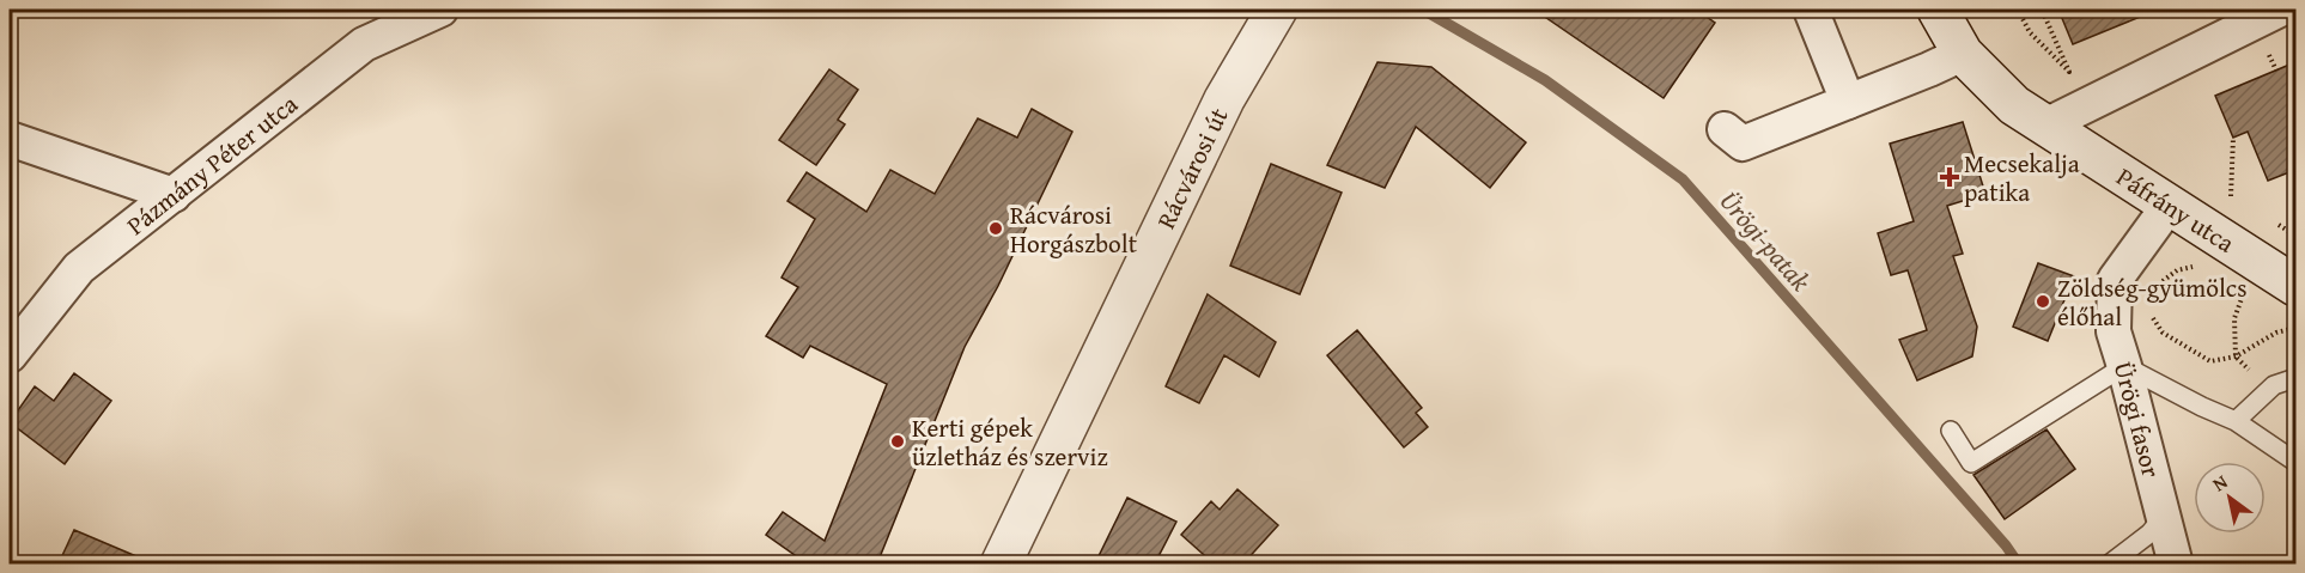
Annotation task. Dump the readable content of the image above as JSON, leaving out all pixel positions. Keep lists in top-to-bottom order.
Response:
{
  "streets": {
    "street": [
      "Pázmány Péter utca",
      "Rácvárosi út",
      "Páfrány utca",
      "Ürögi fasor"
    ]
  },
  "crossings": [
    ["Páfrány utca", "Ürögi fasor"]
  ],
  "water": ["Ürögi-patak"],
  "places": {
    "health": ["Mecsekalja patika"],
    "other": ["Rácvárosi Horgászbolt", "Zöldség-gyümölcs élőhal", "Kerti gépek üzletház és szerviz"]
  },
  "north": "top left"
}
